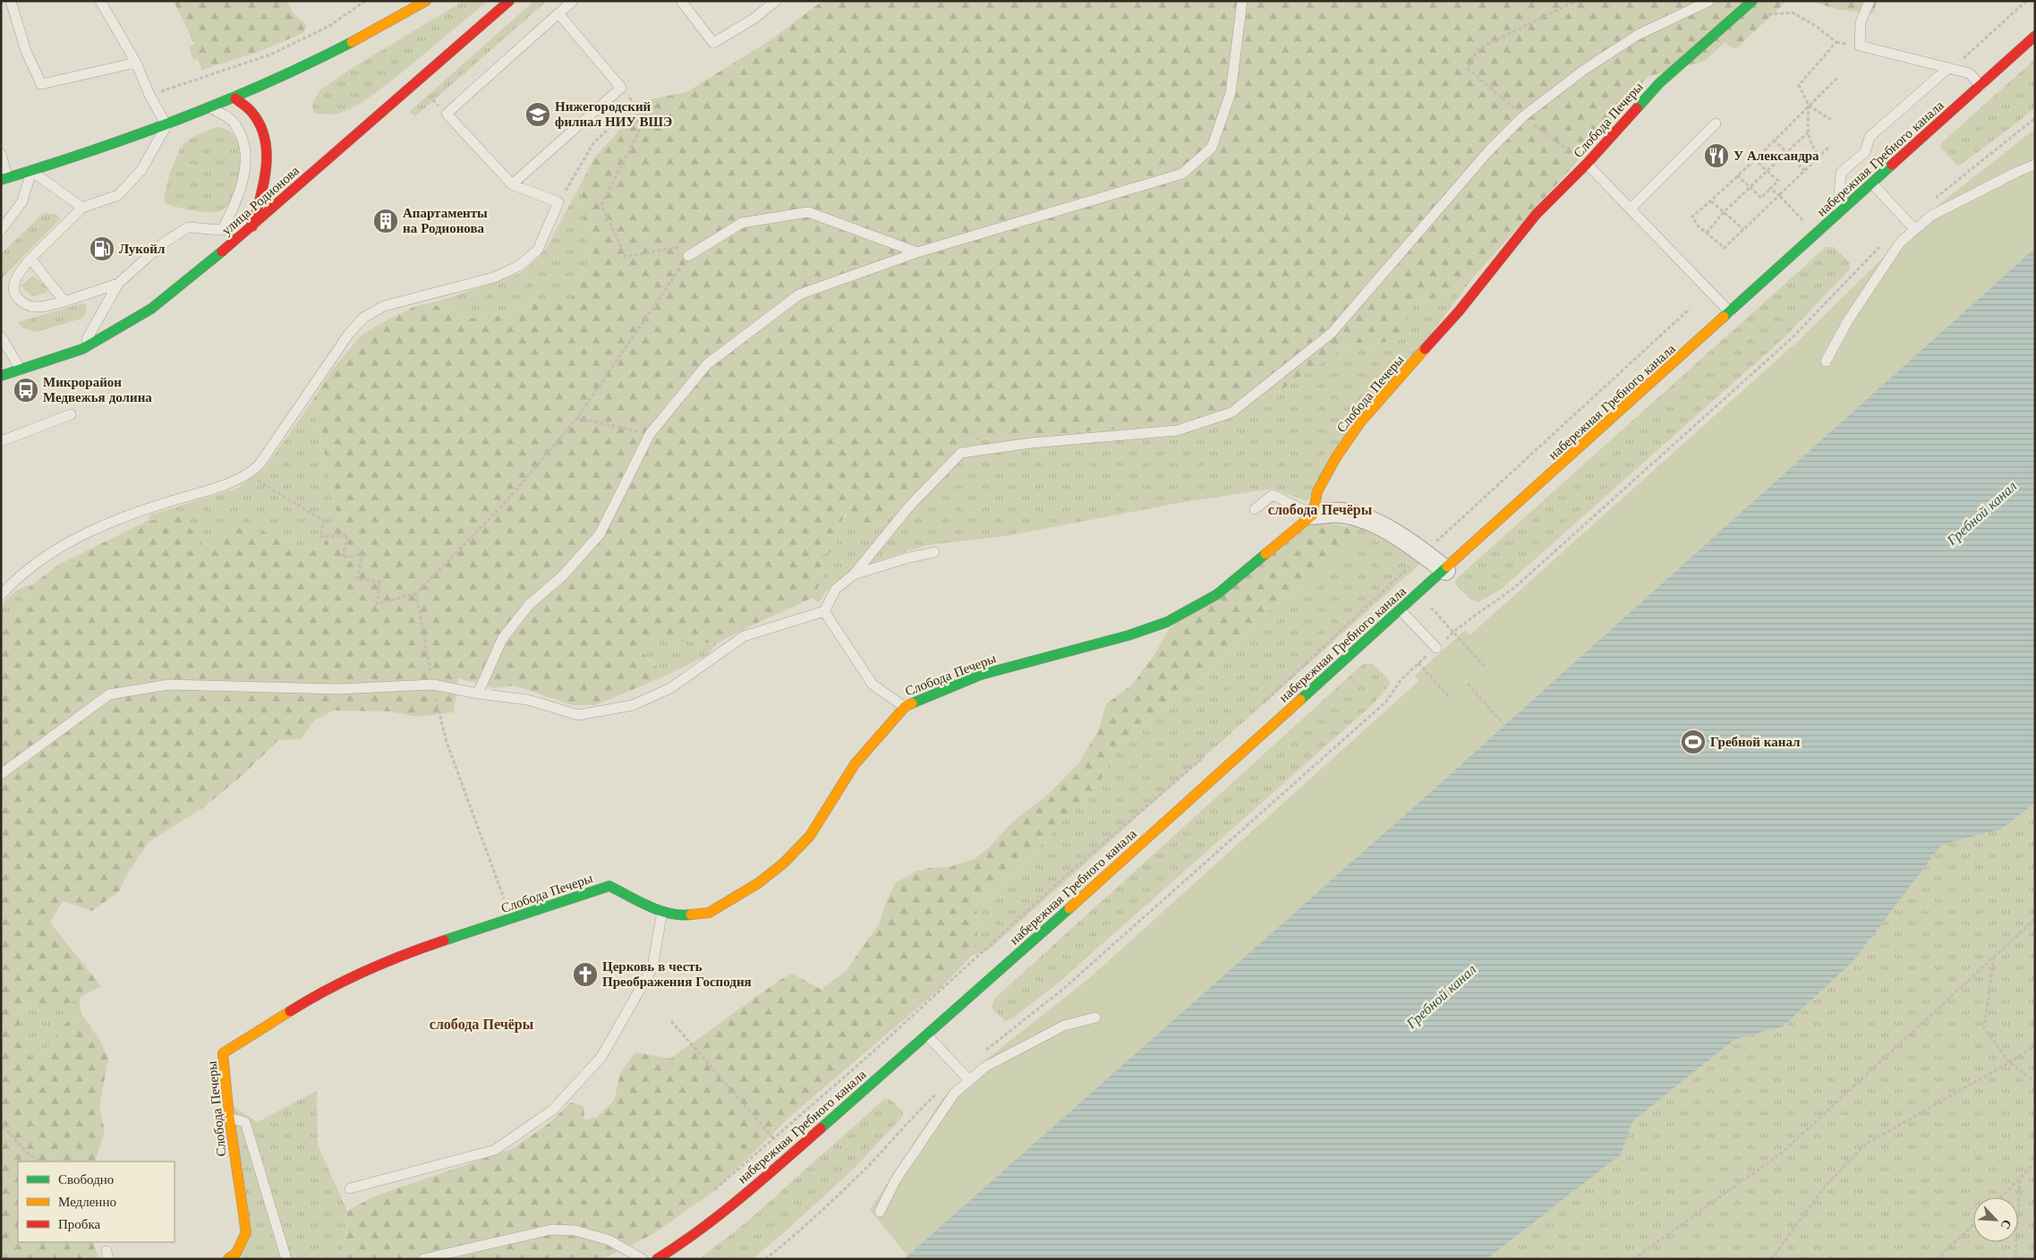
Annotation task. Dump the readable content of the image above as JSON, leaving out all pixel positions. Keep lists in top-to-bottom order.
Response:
{
  "streets": {
    "street": ["Слобода Печеры", "набережная Гребного канала", "улица Родионова"]
  },
  "districts": ["слобода Печёры", "слобода Печёры"],
  "water": ["Гребной канал"],
  "places": {
    "school or university": ["Нижегородский филиал НИУ ВШЭ"],
    "restaurant": ["У Александра"],
    "building": ["Апартаменты на Родионова"],
    "fuel station": ["Лукойл"],
    "bus stop": ["Микрорайон Медвежья долина"],
    "sports": ["Гребной канал"],
    "church": ["Церковь в честь Преображения Господня"]
  },
  "legend": ["Свободно", "Медленно", "Пробка"],
  "north": "bottom right"
}
